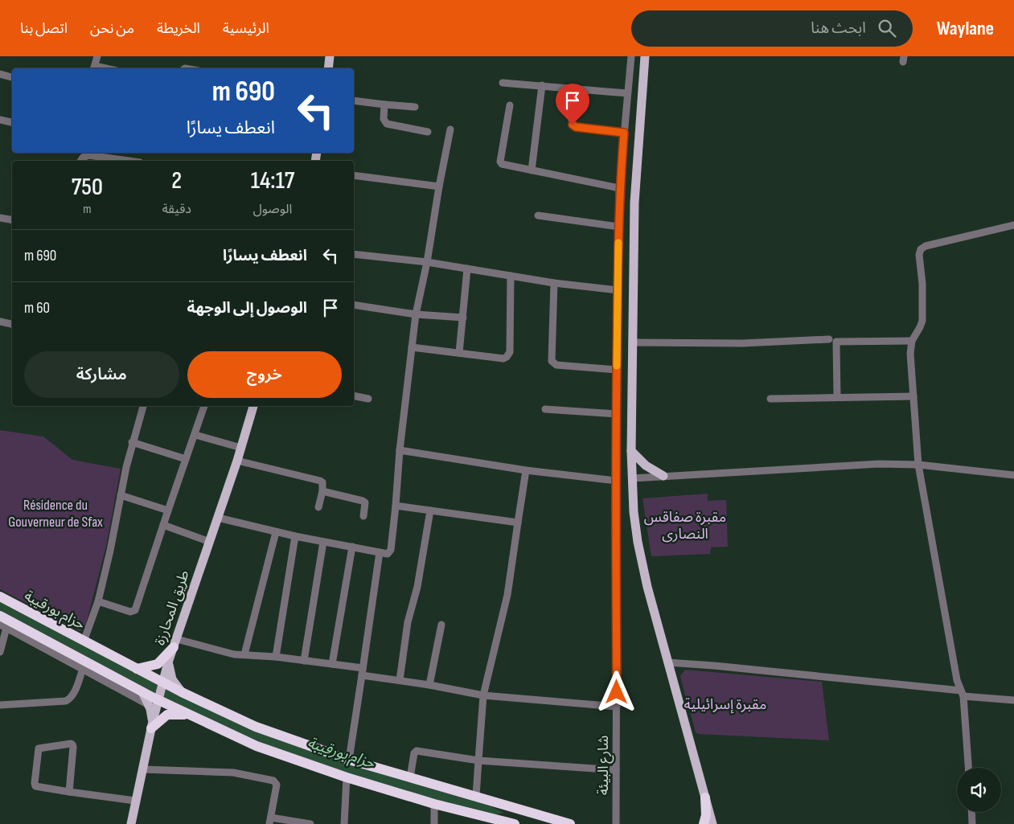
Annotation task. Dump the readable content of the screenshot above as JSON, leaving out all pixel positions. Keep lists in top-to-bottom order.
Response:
{
  "streets": {
    "highway": ["حزام بورقيبة"],
    "main road": ["طريق المحارزة"],
    "street": ["شارع البيئة"]
  },
  "crossings": [
    ["طريق المحارزة", "حزام بورقيبة"]
  ],
  "water": ["حزام بورقيبة"],
  "parks": ["Résidence du Gouverneur de Sfax", "مقبرة صفاقس النصارى", "مقبرة إسرائيلية"],
  "page": {
    "header": "Waylane",
    "search": "ابحث هنا",
    "nav": [
      "الرئيسية",
      "الخريطة",
      "من نحن",
      "اتصل بنا"
    ],
    "turn": ["690 m", "انعطف يسارًا"],
    "eta": [
      "14:17",
      "الوصول",
      "2",
      "دقيقة",
      "750",
      "m"
    ],
    "list": [
      {
        "name": "انعطف يسارًا",
        "value": "690 m"
      },
      {
        "name": "الوصول إلى الوجهة",
        "value": "60 m"
      }
    ],
    "buttons": ["خروج", "مشاركة"]
  }
}
